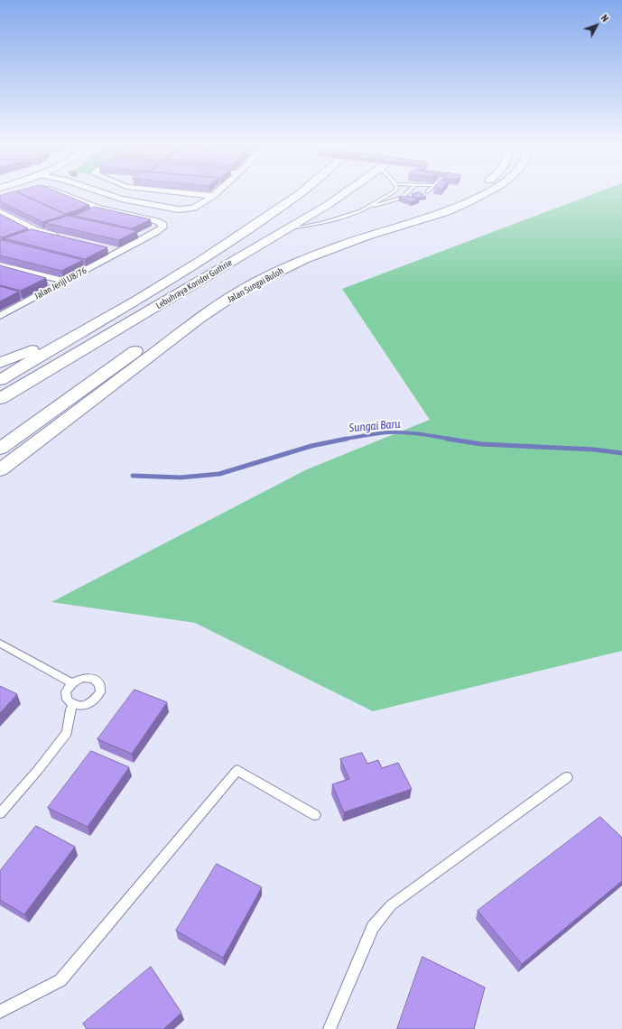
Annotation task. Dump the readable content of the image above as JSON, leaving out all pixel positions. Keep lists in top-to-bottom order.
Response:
{
  "streets": {
    "highway": ["Lebuhraya Koridor Guthrie", "Jalan Sungai Buloh"],
    "street": ["Jalan Jeriji U8/76"]
  },
  "water": ["Sungai Baru"],
  "north": "top right"
}
